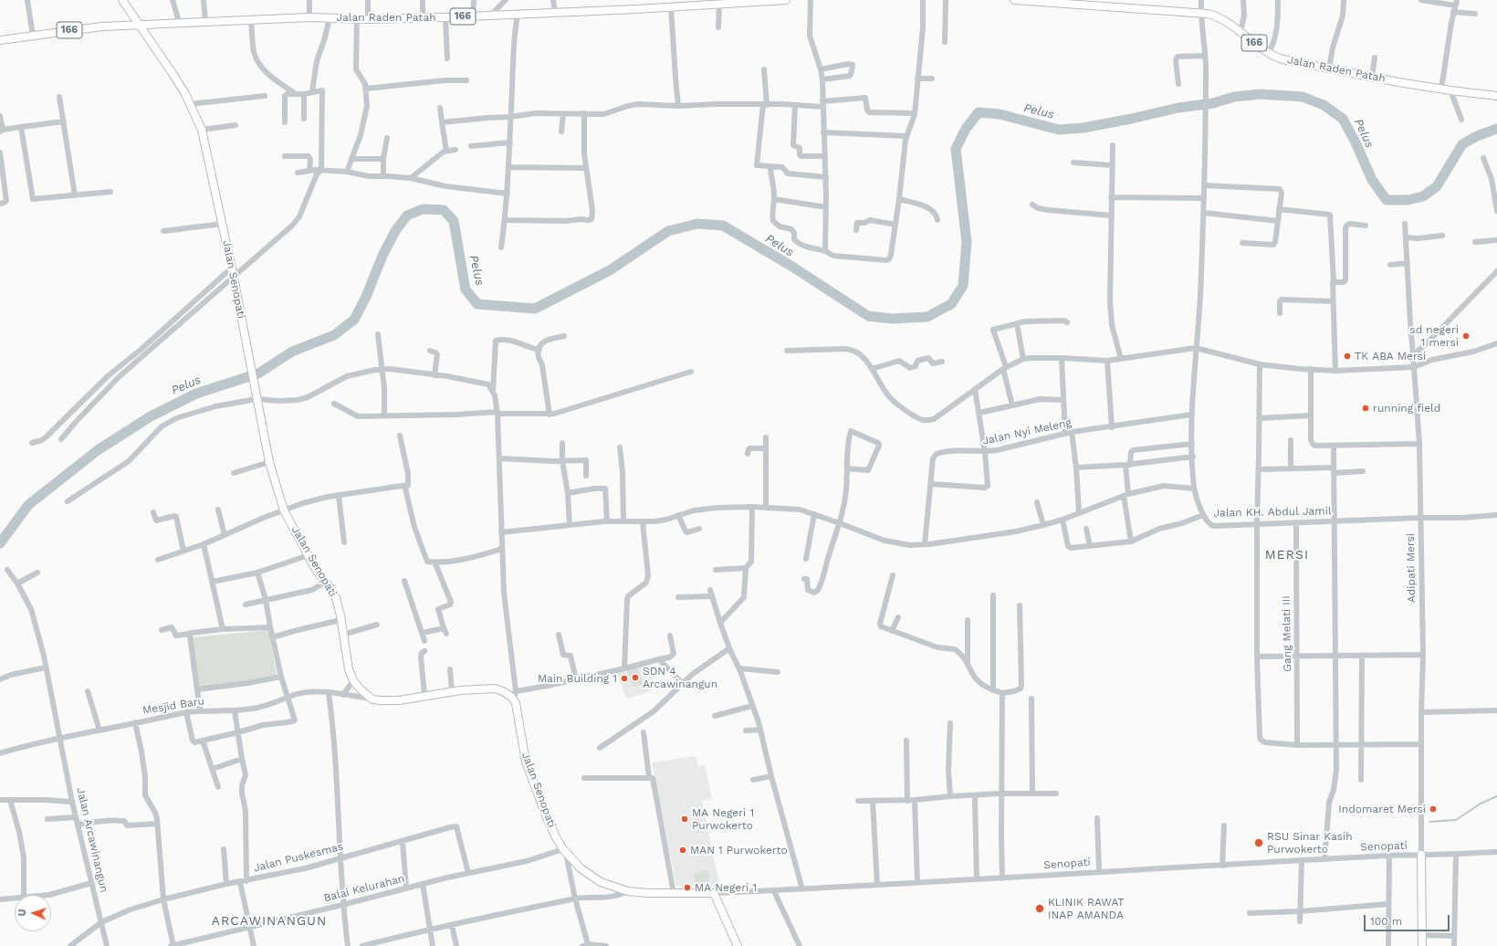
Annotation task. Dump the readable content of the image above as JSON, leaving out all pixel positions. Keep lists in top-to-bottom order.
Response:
{
  "streets": {
    "main road": ["166", "Jalan Raden Patah", "Jalan Senopati"],
    "street": [
      "Jalan Nyi Meleng",
      "Jalan KH. Abdul Jamil",
      "Adipati Mersi",
      "Gang Melati III",
      "Mesjid Baru",
      "Jalan Arcawinangun",
      "Senopati",
      "Jalan Puskesmas",
      "Balai Kelurahan"
    ]
  },
  "crossings": [
    ["166", "Jalan Raden Patah"],
    ["166", "Jalan Senopati"],
    ["Jalan Raden Patah", "Jalan Senopati"],
    ["Jalan Raden Patah", "Jalan KH. Abdul Jamil"],
    ["Jalan Senopati", "Mesjid Baru"],
    ["Jalan Senopati", "Senopati"],
    ["Jalan Senopati", "Balai Kelurahan"],
    ["Jalan Nyi Meleng", "Jalan KH. Abdul Jamil"],
    ["Jalan KH. Abdul Jamil", "Adipati Mersi"],
    ["Jalan KH. Abdul Jamil", "Gang Melati III"],
    ["Adipati Mersi", "Senopati"],
    ["Mesjid Baru", "Jalan Arcawinangun"],
    ["Jalan Arcawinangun", "Jalan Puskesmas"],
    ["Jalan Puskesmas", "Balai Kelurahan"]
  ],
  "districts": ["MERSI", "ARCAWINANGUN"],
  "water": ["Pelus"],
  "places": [
    "sd negeri 1 mersi",
    "TK ABA Mersi",
    "running field",
    "SDN 4 Arcawinangun",
    "Main Building 1",
    "Indomaret Mersi",
    "MA Negeri 1 Purwokerto",
    "RSU Sinar Kasih Purwokerto",
    "MAN 1 Purwokerto",
    "MA Negeri 1",
    "KLINIK RAWAT INAP AMANDA"
  ],
  "scale_bar": "100 m",
  "north": "left"
}
